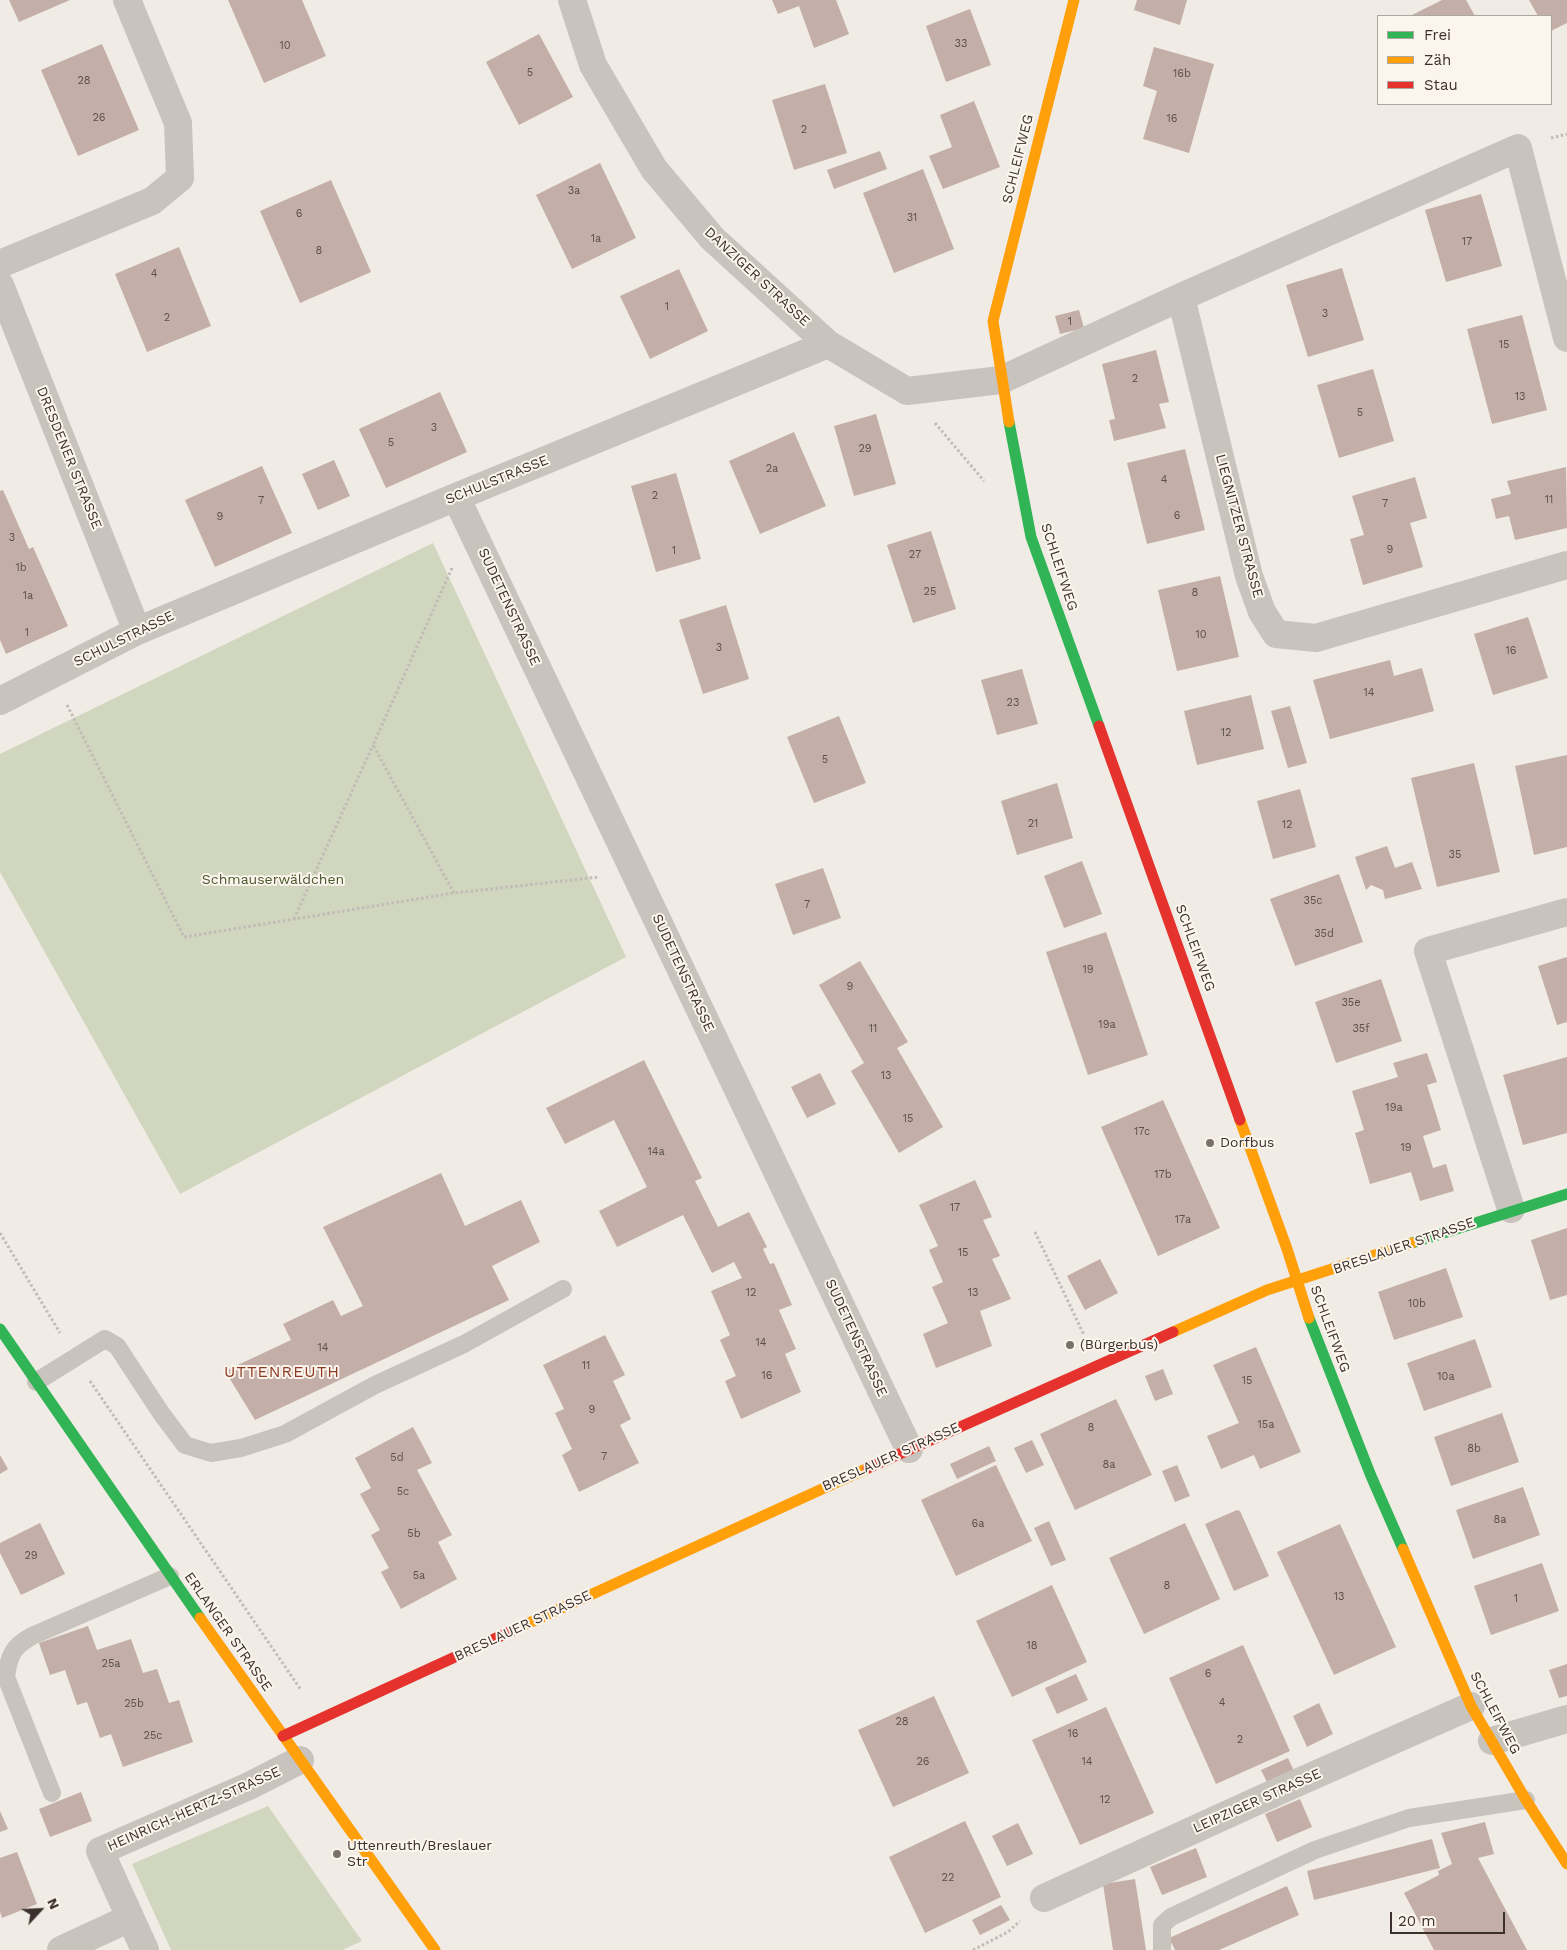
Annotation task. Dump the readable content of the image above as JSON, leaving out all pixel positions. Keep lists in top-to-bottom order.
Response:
{
  "streets": {
    "street": [
      "SCHLEIFWEG",
      "DANZIGER STRASSE",
      "DRESDENER STRASSE",
      "SCHULSTRASSE",
      "LIEGNITZER STRASSE",
      "SUDETENSTRASSE",
      "BRESLAUER STRASSE",
      "ERLANGER STRASSE",
      "LEIPZIGER STRASSE",
      "HEINRICH-HERTZ-STRASSE"
    ]
  },
  "crossings": [
    ["SCHLEIFWEG", "BRESLAUER STRASSE"],
    ["SCHLEIFWEG", "LEIPZIGER STRASSE"],
    ["DANZIGER STRASSE", "SCHULSTRASSE"],
    ["DRESDENER STRASSE", "SCHULSTRASSE"],
    ["SCHULSTRASSE", "SUDETENSTRASSE"],
    ["SUDETENSTRASSE", "BRESLAUER STRASSE"],
    ["BRESLAUER STRASSE", "ERLANGER STRASSE"],
    ["ERLANGER STRASSE", "HEINRICH-HERTZ-STRASSE"]
  ],
  "districts": ["UTTENREUTH"],
  "parks": ["Schmauserwäldchen"],
  "places": ["Dorfbus", "(Bürgerbus)", "Uttenreuth/Breslauer Str"],
  "house_numbers": [
    "33",
    "10",
    "5",
    "16b",
    "28",
    "26",
    "16",
    "2",
    "3a",
    "6",
    "31",
    "1a",
    "17",
    "8",
    "4",
    "1",
    "3",
    "2",
    "1",
    "15",
    "2",
    "13",
    "5",
    "3",
    "5",
    "29",
    "2a",
    "4",
    "2",
    "11",
    "7",
    "7",
    "6",
    "9",
    "3",
    "9",
    "1",
    "27",
    "1b",
    "25",
    "8",
    "1a",
    "1",
    "10",
    "3",
    "16",
    "14",
    "23",
    "12",
    "5",
    "21",
    "12",
    "35",
    "35c",
    "7",
    "35d",
    "19",
    "9",
    "35e",
    "19a",
    "11",
    "35f",
    "13",
    "19a",
    "15",
    "17c",
    "19",
    "14a",
    "17b",
    "17",
    "17a",
    "15",
    "12",
    "13",
    "10b",
    "14",
    "14",
    "11",
    "16",
    "10a",
    "15",
    "9",
    "15a",
    "8",
    "8b",
    "7",
    "5d",
    "8a",
    "5c",
    "8a",
    "6a",
    "5b",
    "29",
    "5a",
    "8",
    "13",
    "1",
    "18",
    "25a",
    "6",
    "4",
    "25b",
    "28",
    "16",
    "25c",
    "2",
    "26",
    "14",
    "12",
    "22"
  ],
  "legend": ["Frei", "Zäh", "Stau"],
  "scale_bar": "20 m",
  "north": "top right"
}
